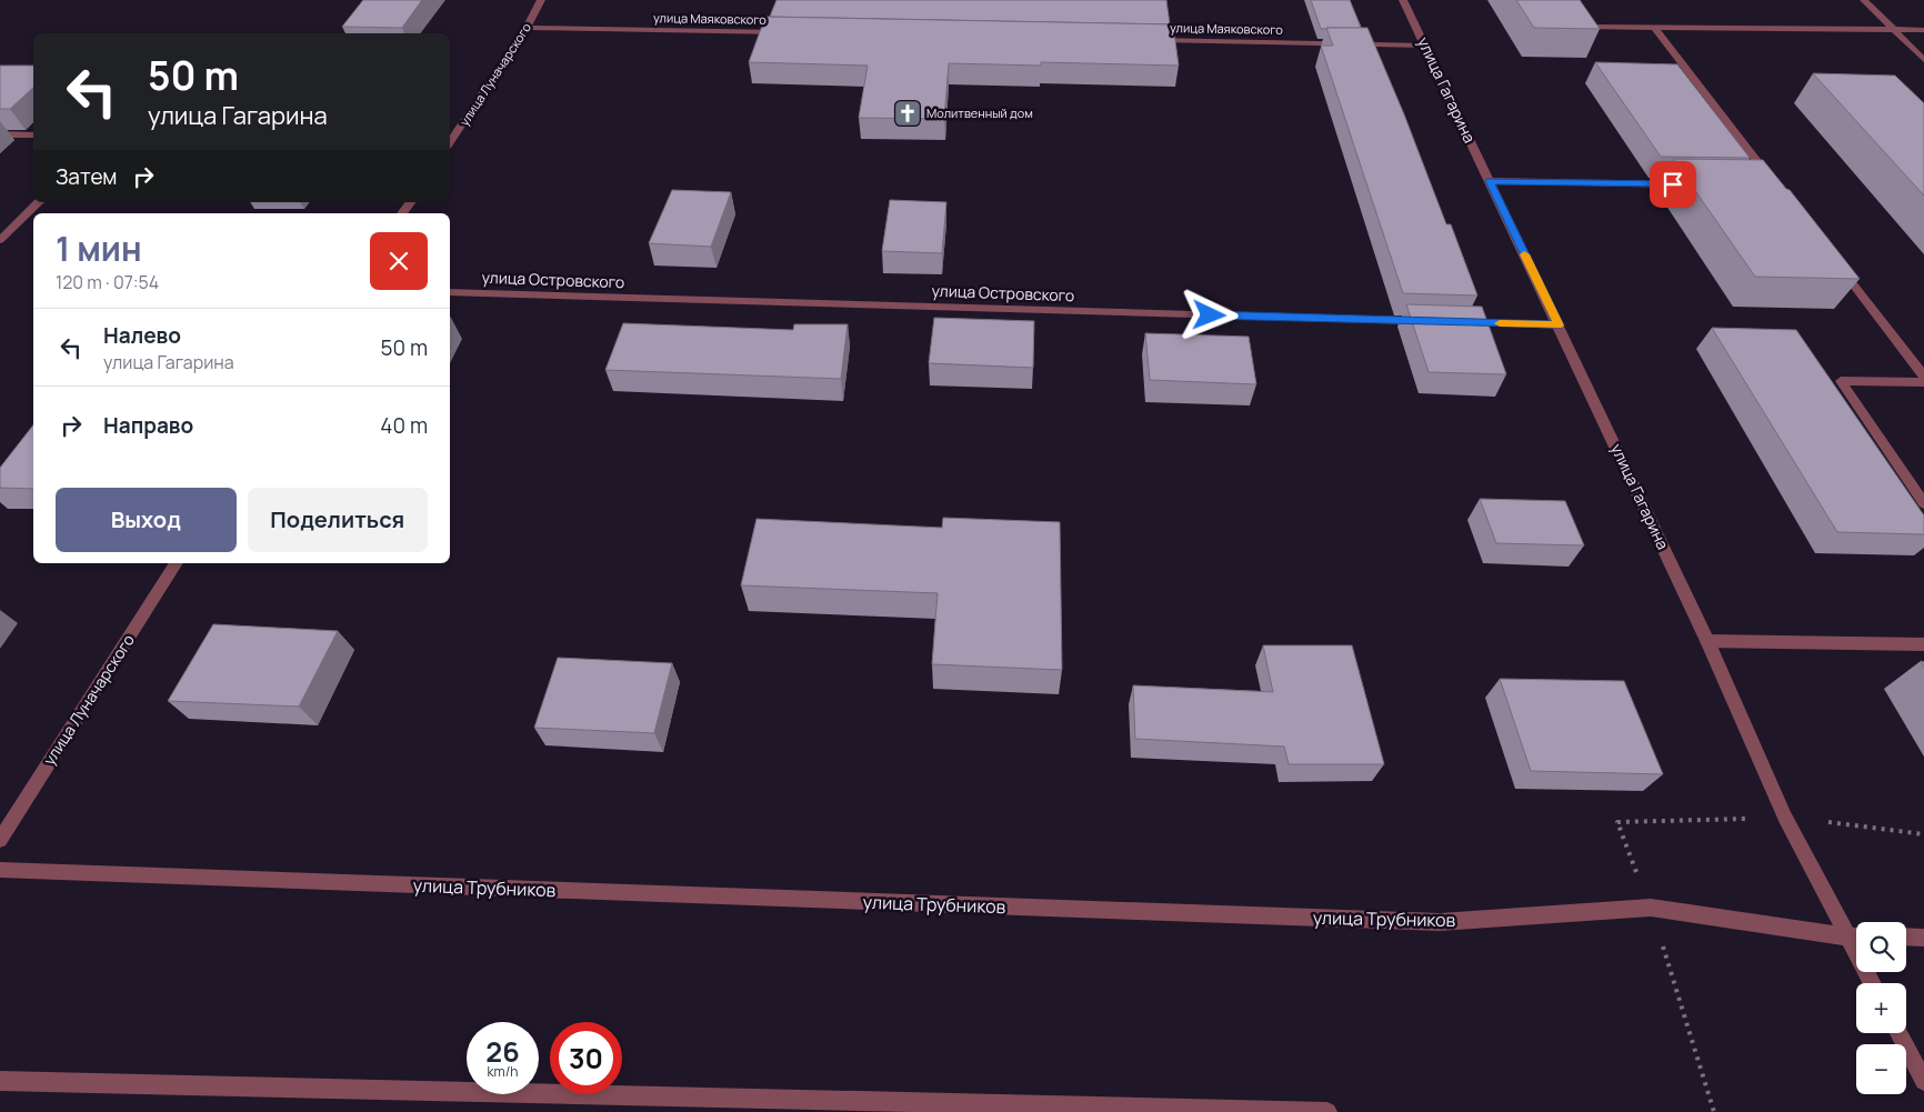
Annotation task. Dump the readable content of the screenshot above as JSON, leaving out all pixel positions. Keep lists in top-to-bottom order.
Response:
{
  "streets": {
    "street": [
      "улица Маяковского",
      "улица Луначарского",
      "улица Гагарина",
      "улица Островского",
      "улица Трубников"
    ]
  },
  "crossings": [
    ["улица Маяковского", "улица Луначарского"],
    ["улица Маяковского", "улица Гагарина"],
    ["улица Гагарина", "улица Трубников"]
  ],
  "places": {
    "church": ["Молитвенный дом"]
  },
  "page": {
    "turn": ["50 m", "улица Гагарина"],
    "then": "Затем",
    "heading": ["1 мин", "120 m · 07:54"],
    "list": [
      {
        "name": "Налево",
        "note": "улица Гагарина",
        "value": "50 m"
      },
      {
        "name": "Направо",
        "value": "40 m"
      }
    ],
    "buttons": ["Выход", "Поделиться"],
    "map_buttons": ["+", "−"],
    "speed": "26 km/h",
    "limit": "30"
  }
}
